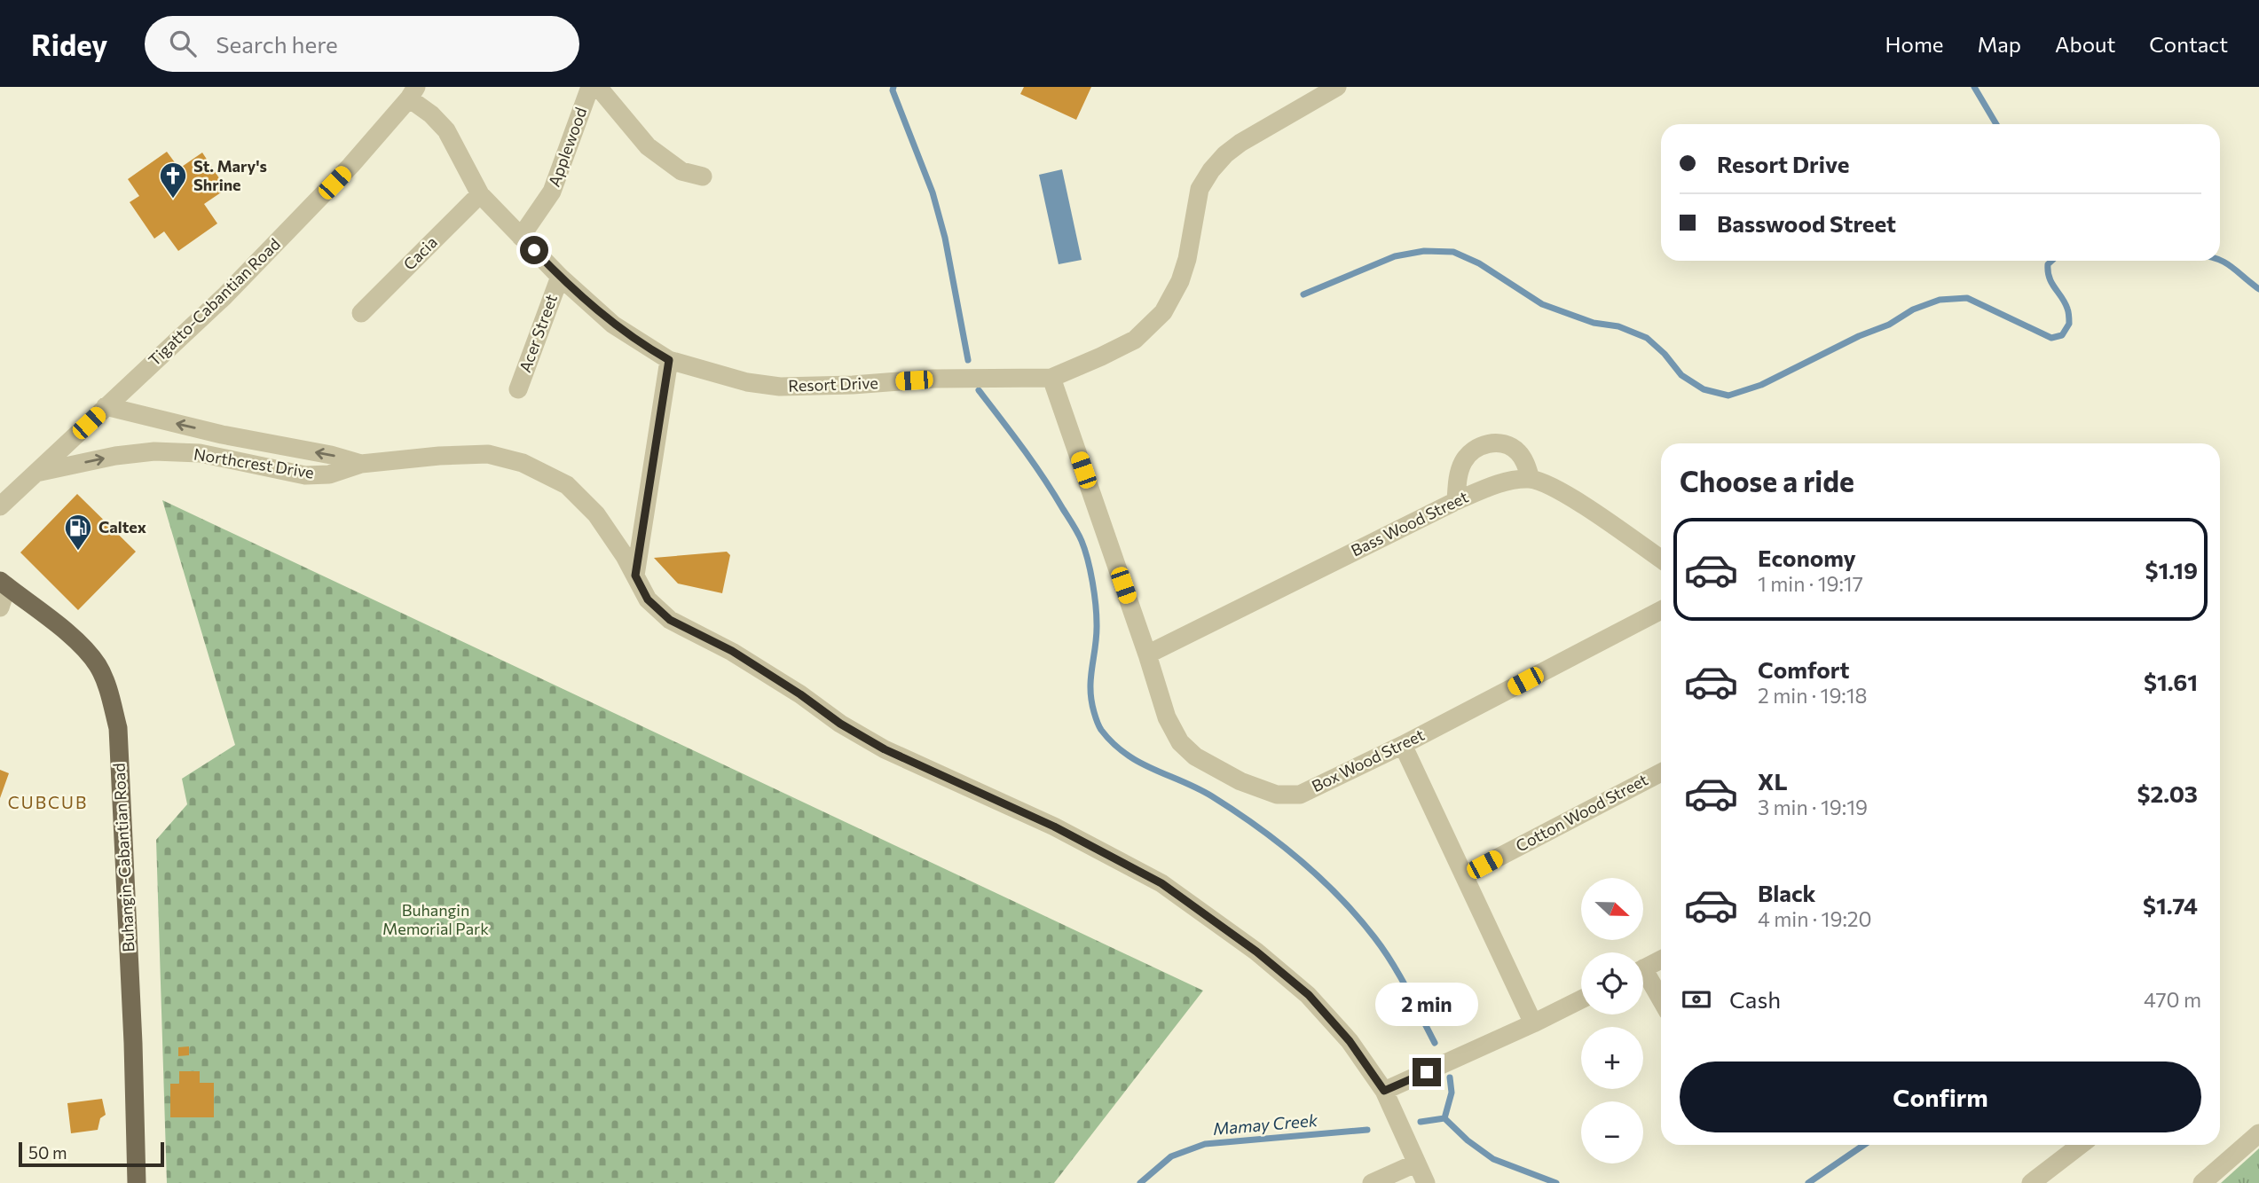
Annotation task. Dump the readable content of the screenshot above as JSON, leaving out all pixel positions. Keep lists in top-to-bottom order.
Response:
{
  "streets": {
    "main road": ["Buhangin-Cabantian Road"],
    "street": [
      "Applewood",
      "Cacia",
      "Tigatto-Cabantian Road",
      "Acer Street",
      "Resort Drive",
      "Northcrest Drive",
      "Bass Wood Street",
      "Box Wood Street",
      "Cotton Wood Street"
    ]
  },
  "crossings": [
    ["Applewood", "Resort Drive"],
    ["Cacia", "Resort Drive"],
    ["Tigatto-Cabantian Road", "Resort Drive"],
    ["Tigatto-Cabantian Road", "Northcrest Drive"],
    ["Acer Street", "Resort Drive"],
    ["Resort Drive", "Box Wood Street"],
    ["Bass Wood Street", "Box Wood Street"]
  ],
  "districts": ["CUBCUB"],
  "water": ["Mamay Creek"],
  "parks": ["Buhangin Memorial Park"],
  "places": {
    "church": ["St. Mary's Shrine"],
    "fuel station": ["Caltex"]
  },
  "scale_bar": "50 m",
  "north": "right",
  "page": {
    "header": "Ridey",
    "search": "Search here",
    "nav": [
      "Home",
      "Map",
      "About",
      "Contact"
    ],
    "banner": ["Resort Drive", "Basswood Street"],
    "heading": "Choose a ride",
    "list": [
      {
        "name": "Economy",
        "note": "1 min · 19:17",
        "value": "$1.19"
      },
      {
        "name": "Comfort",
        "note": "2 min · 19:18",
        "value": "$1.61"
      },
      {
        "name": "XL",
        "note": "3 min · 19:19",
        "value": "$2.03"
      },
      {
        "name": "Black",
        "note": "4 min · 19:20",
        "value": "$1.74"
      }
    ],
    "map_buttons": ["+", "−"],
    "pay": ["Cash", "470 m"],
    "bubble": "2 min",
    "buttons": "Confirm",
    "scale": "50 m"
  }
}
